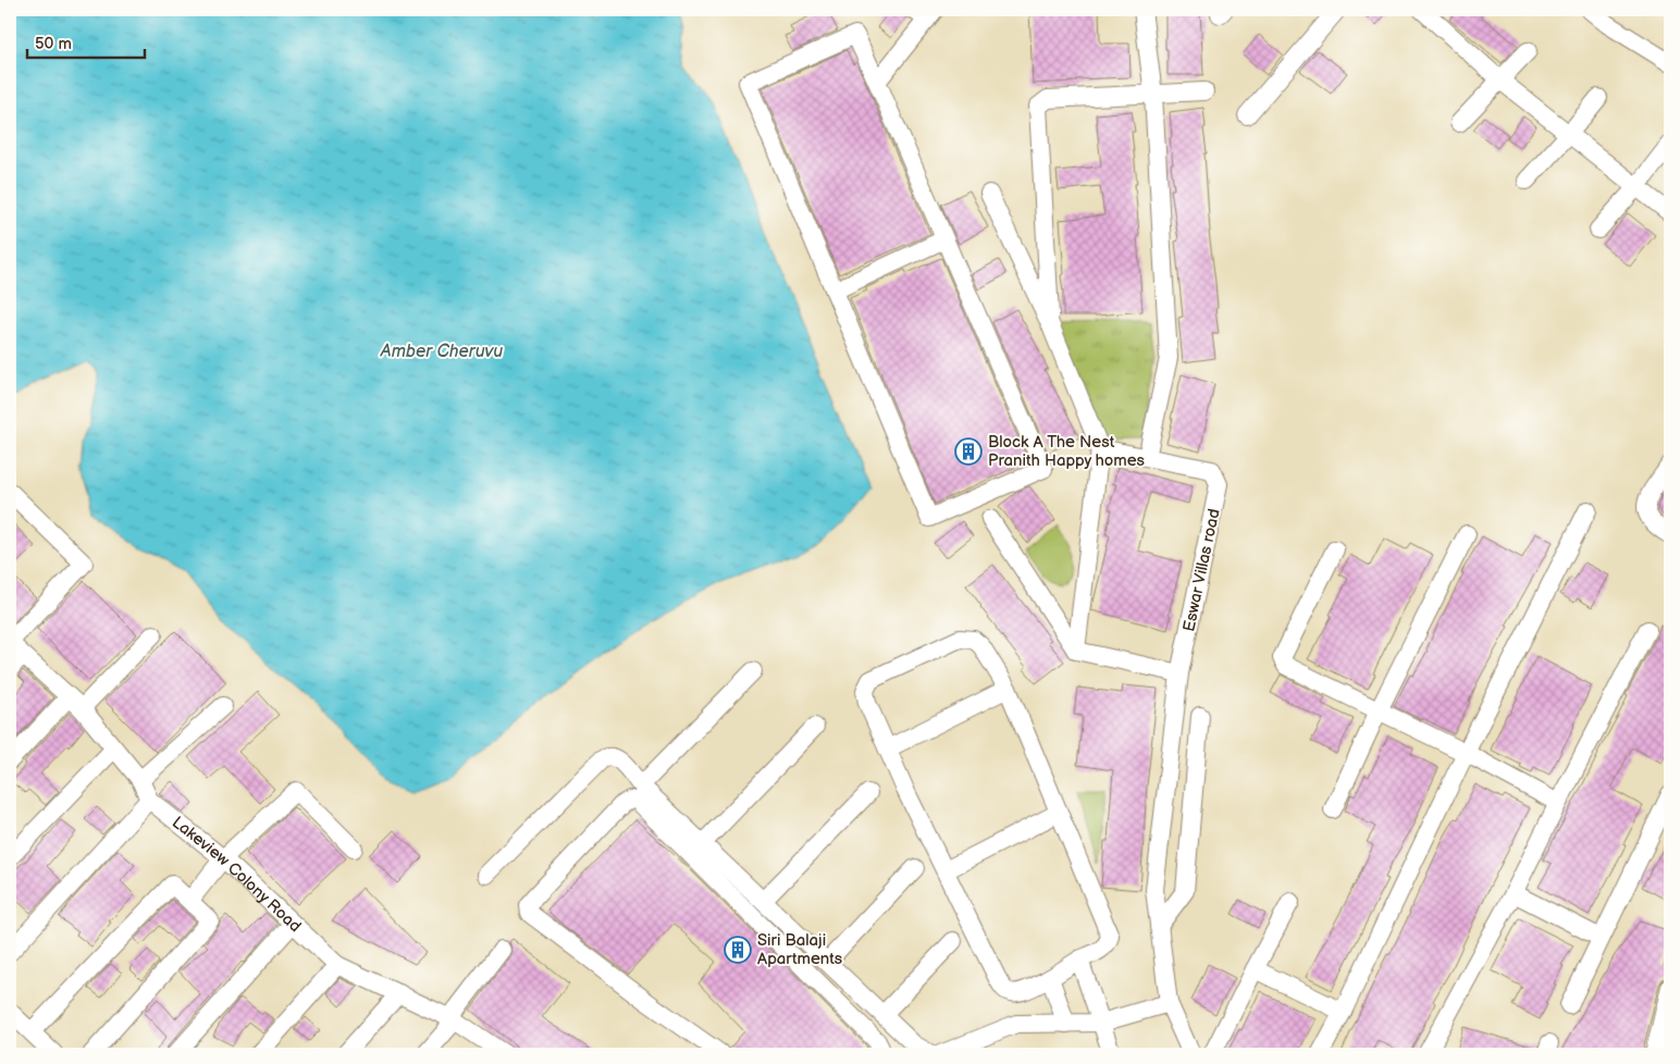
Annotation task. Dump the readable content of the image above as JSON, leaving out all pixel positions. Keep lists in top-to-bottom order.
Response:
{
  "streets": {
    "street": ["Eswar Villas road", "Lakeview Colony Road"]
  },
  "water": ["Amber Cheruvu"],
  "places": {
    "building": ["Block A The Nest Pranith Happy homes", "Siri Balaji Apartments"]
  },
  "scale_bar": "50 m"
}
